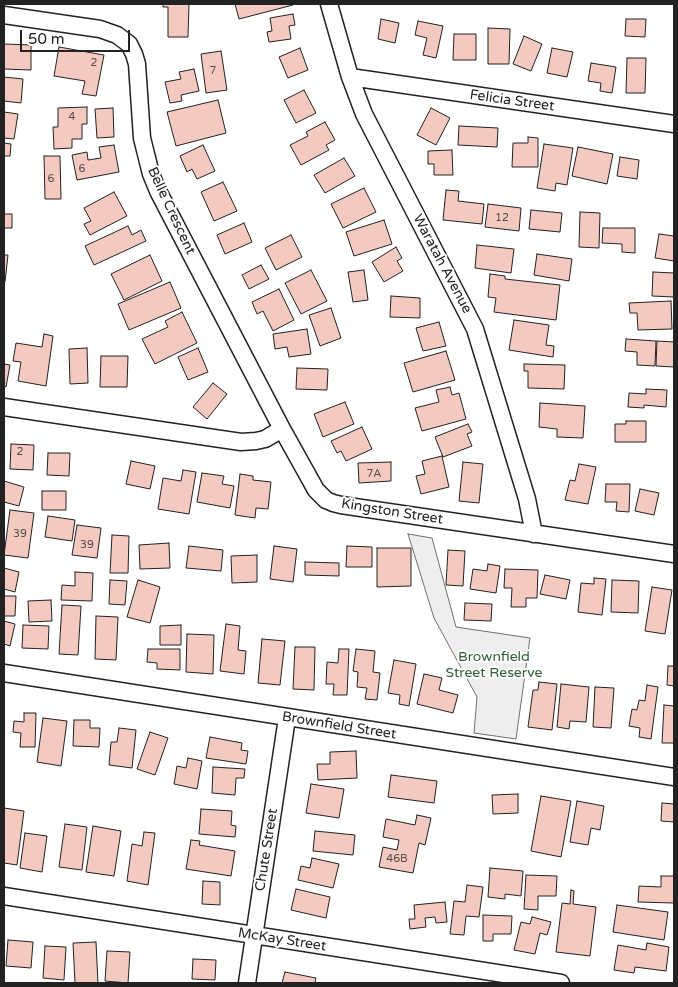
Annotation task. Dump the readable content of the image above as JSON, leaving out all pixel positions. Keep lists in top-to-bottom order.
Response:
{
  "streets": {
    "street": [
      "Felicia Street",
      "Belle Crescent",
      "Waratah Avenue",
      "Kingston Street",
      "Brownfield Street",
      "Chute Street",
      "McKay Street"
    ]
  },
  "crossings": [
    ["Felicia Street", "Waratah Avenue"],
    ["Belle Crescent", "Kingston Street"],
    ["Waratah Avenue", "Kingston Street"],
    ["Brownfield Street", "Chute Street"],
    ["Chute Street", "McKay Street"]
  ],
  "parks": ["Brownfield Street Reserve"],
  "house_numbers": [
    "2",
    "7",
    "4",
    "6",
    "6",
    "12",
    "2",
    "7A",
    "39",
    "39",
    "46B"
  ],
  "scale_bar": "50 m"
}
